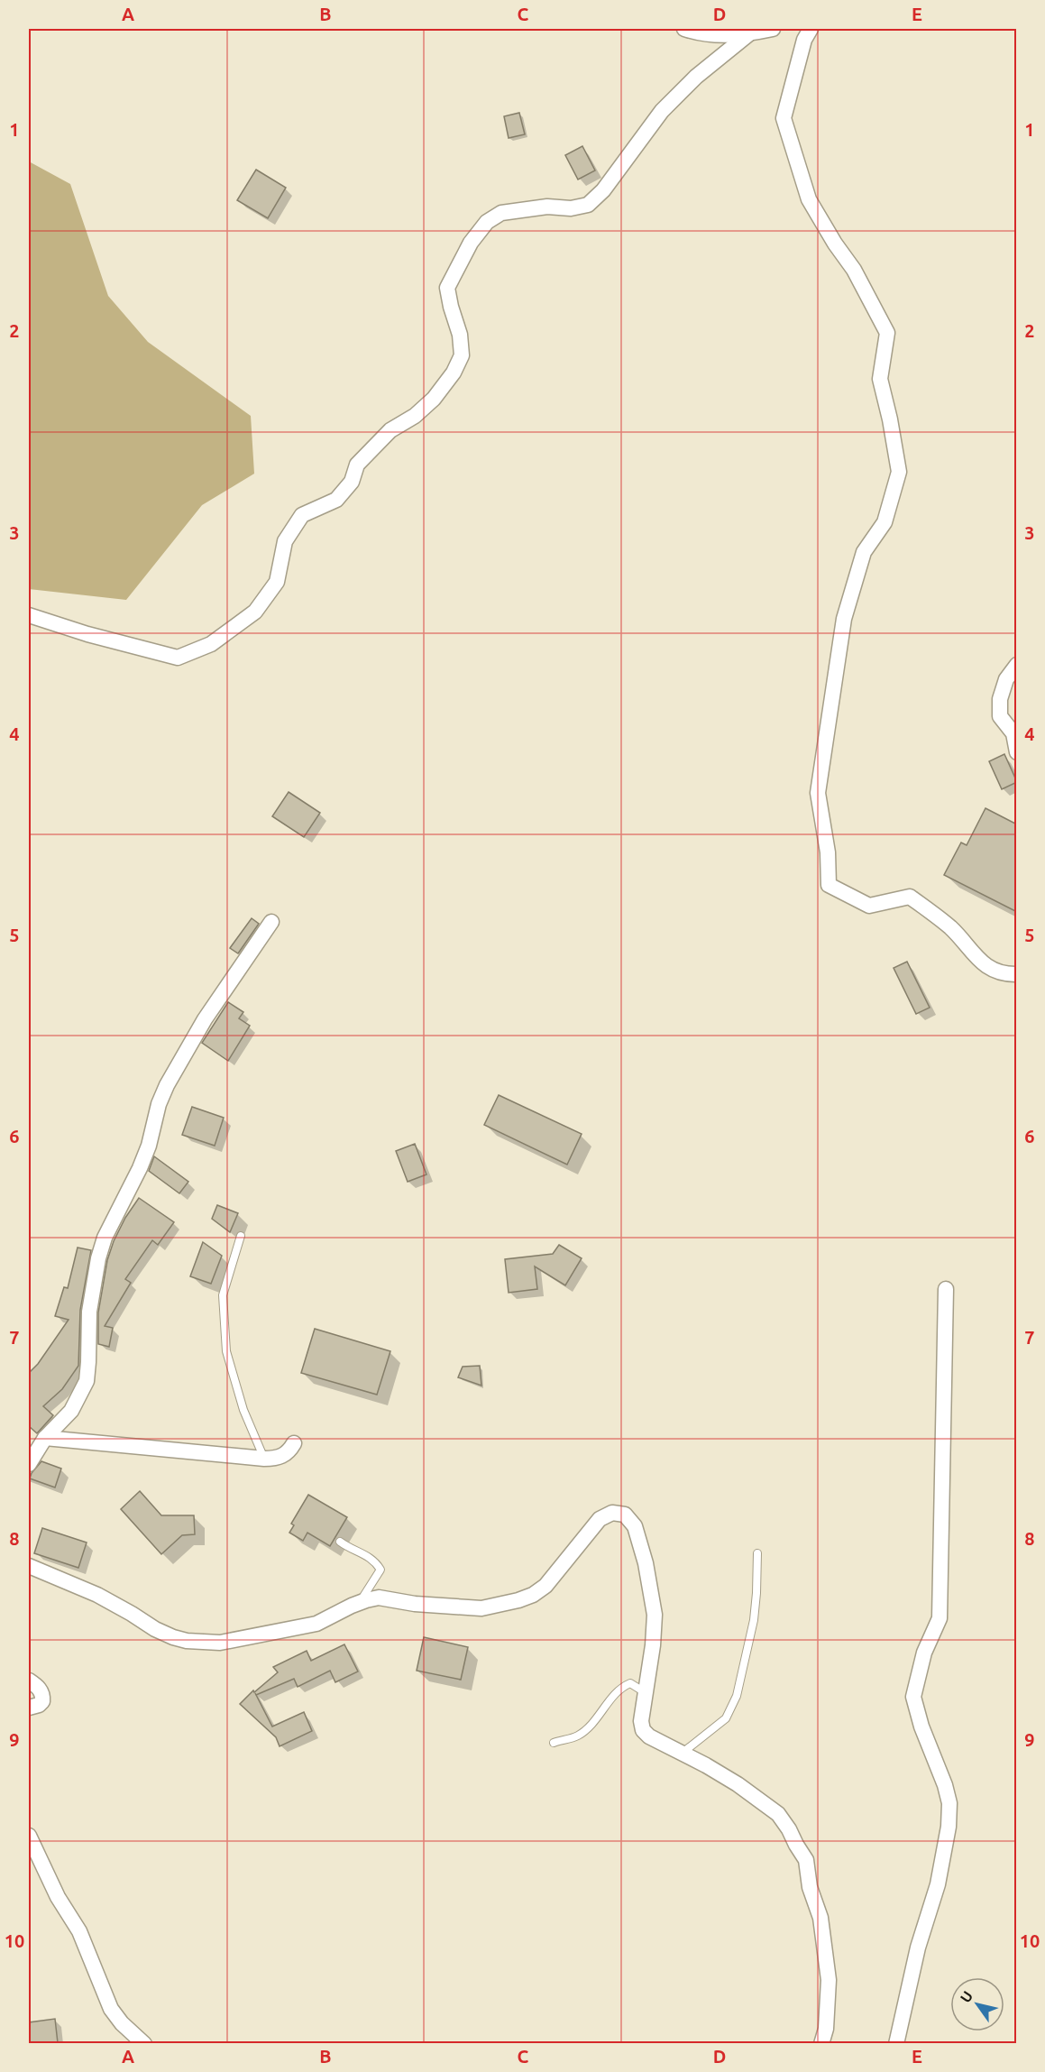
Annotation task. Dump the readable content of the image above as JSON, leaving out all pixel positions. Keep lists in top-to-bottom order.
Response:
{
  "north": "top left",
  "grid": {
    "columns": [
      "A",
      "B",
      "C",
      "D",
      "E"
    ],
    "rows": [
      "1",
      "2",
      "3",
      "4",
      "5",
      "6",
      "7",
      "8",
      "9",
      "10"
    ]
  }
}
